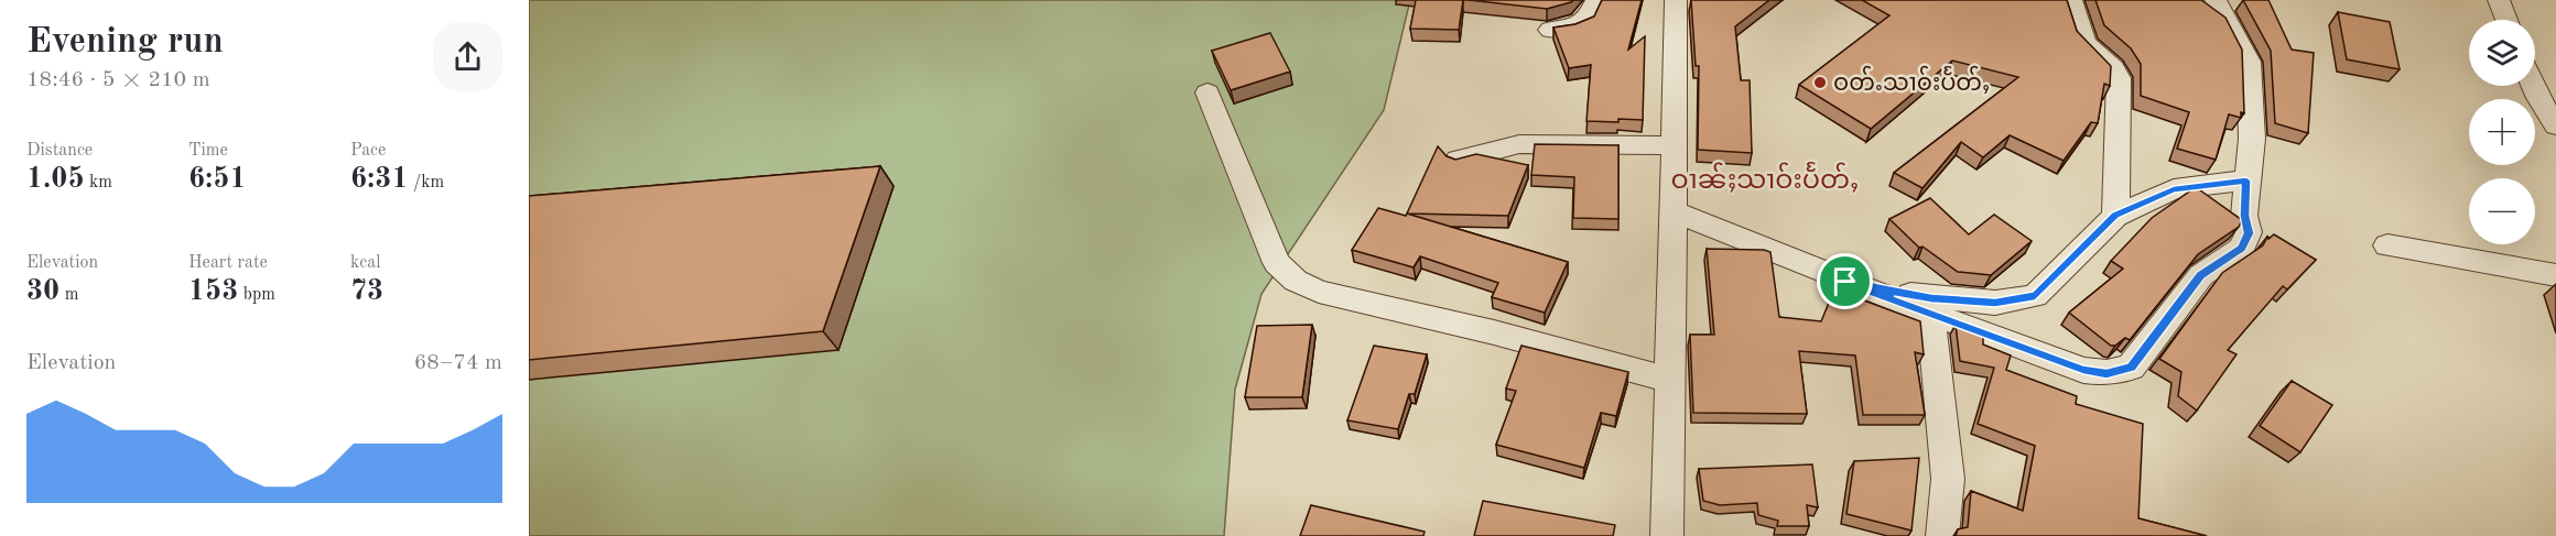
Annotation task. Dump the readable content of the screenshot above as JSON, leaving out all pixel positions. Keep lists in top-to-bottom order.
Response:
{
  "districts": ["ဝၢၼ်ႈသၢဝ်းပႅတ်ႇ"],
  "places": ["ဝတ်ႉသၢဝ်းပႅတ်ႇ"],
  "page": {
    "heading": ["Evening run", "18:46 · 5 × 210 m"],
    "map_buttons": ["+", "−"],
    "stats": [
      ["Distance", "1.05 km"],
      ["Time", "6:51"],
      ["Pace", "6:31 /km"],
      ["Elevation", "30 m"],
      ["Heart rate", "153 bpm"],
      ["kcal", "73"]
    ],
    "chart": ["Elevation", "68–74 m"]
  }
}
